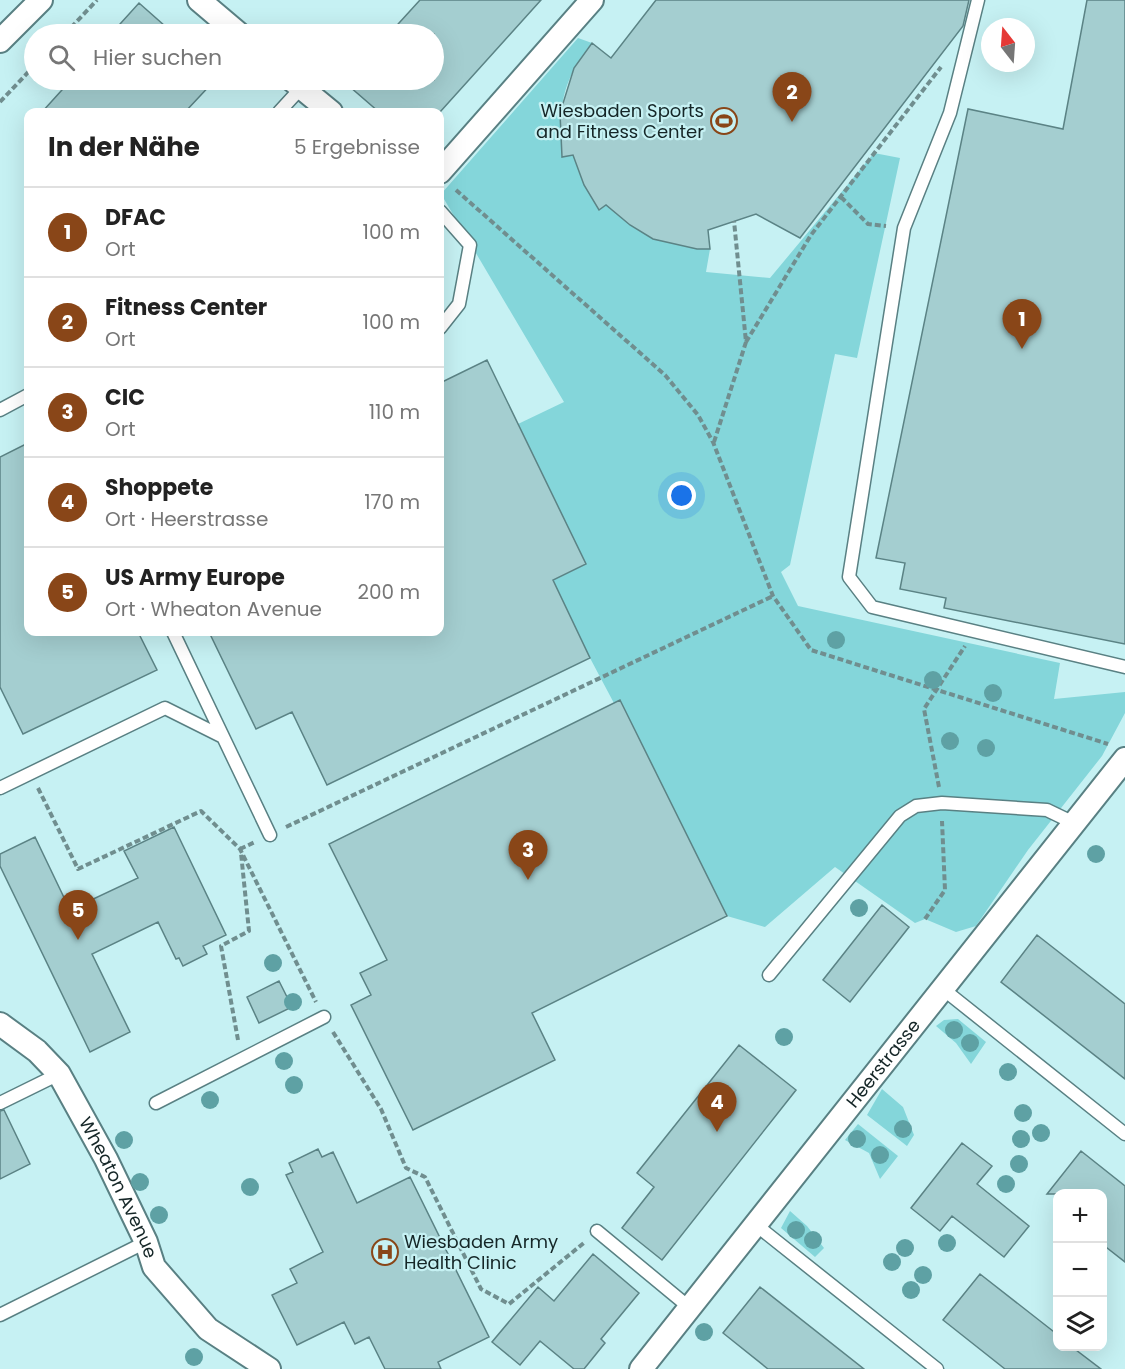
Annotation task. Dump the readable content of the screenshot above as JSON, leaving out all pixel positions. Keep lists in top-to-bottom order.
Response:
{
  "streets": {
    "street": ["Heerstrasse", "Wheaton Avenue"]
  },
  "places": {
    "sports": ["Wiesbaden Sports and Fitness Center"],
    "hospital": ["Wiesbaden Army Health Clinic"]
  },
  "north": "top",
  "page": {
    "search": "Hier suchen",
    "pins": [
      "2",
      "1",
      "3",
      "5",
      "4"
    ],
    "heading": ["In der Nähe", "5 Ergebnisse"],
    "list": [
      {
        "mark": "1",
        "name": "DFAC",
        "note": "Ort",
        "value": "100 m"
      },
      {
        "mark": "2",
        "name": "Fitness Center",
        "note": "Ort",
        "value": "100 m"
      },
      {
        "mark": "3",
        "name": "CIC",
        "note": "Ort",
        "value": "110 m"
      },
      {
        "mark": "4",
        "name": "Shoppete",
        "note": "Ort · Heerstrasse",
        "value": "170 m"
      },
      {
        "mark": "5",
        "name": "US Army Europe",
        "note": "Ort · Wheaton Avenue",
        "value": "200 m"
      }
    ],
    "map_buttons": ["+", "−"]
  }
}
